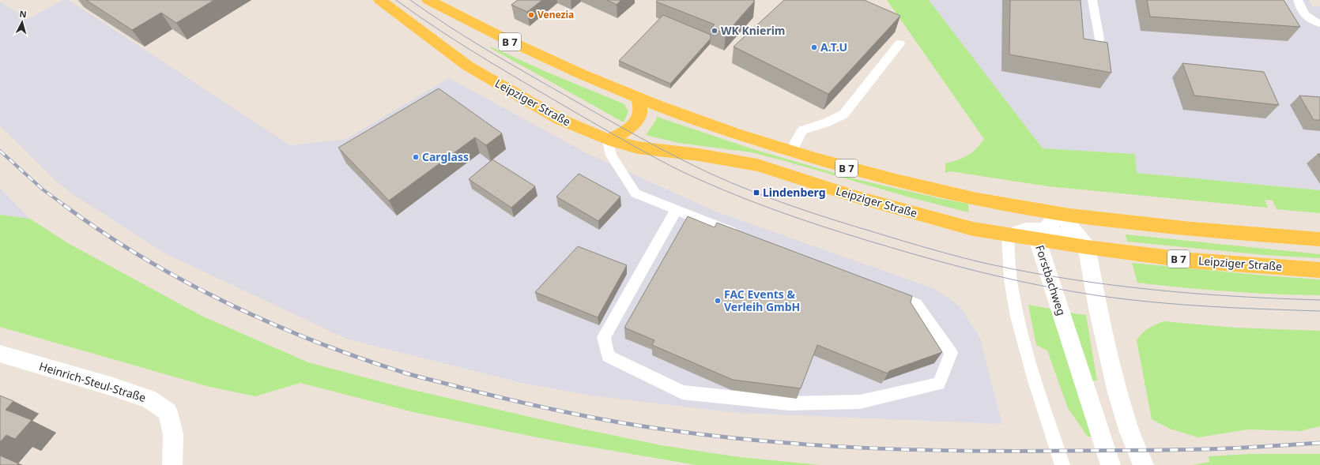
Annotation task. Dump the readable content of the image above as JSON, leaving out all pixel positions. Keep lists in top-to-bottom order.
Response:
{
  "streets": {
    "main road": ["B 7", "Leipziger Straße"],
    "street": ["Forstbachweg", "Heinrich-Steul-Straße"]
  },
  "crossings": [
    ["B 7", "Forstbachweg"],
    ["Leipziger Straße", "Forstbachweg"]
  ],
  "places": {
    "other": [
      "Venezia",
      "WK Knierim",
      "A.T.U",
      "Carglass",
      "FAC Events & Verleih GmbH"
    ],
    "transit": ["Lindenberg"]
  },
  "north": "top"
}
